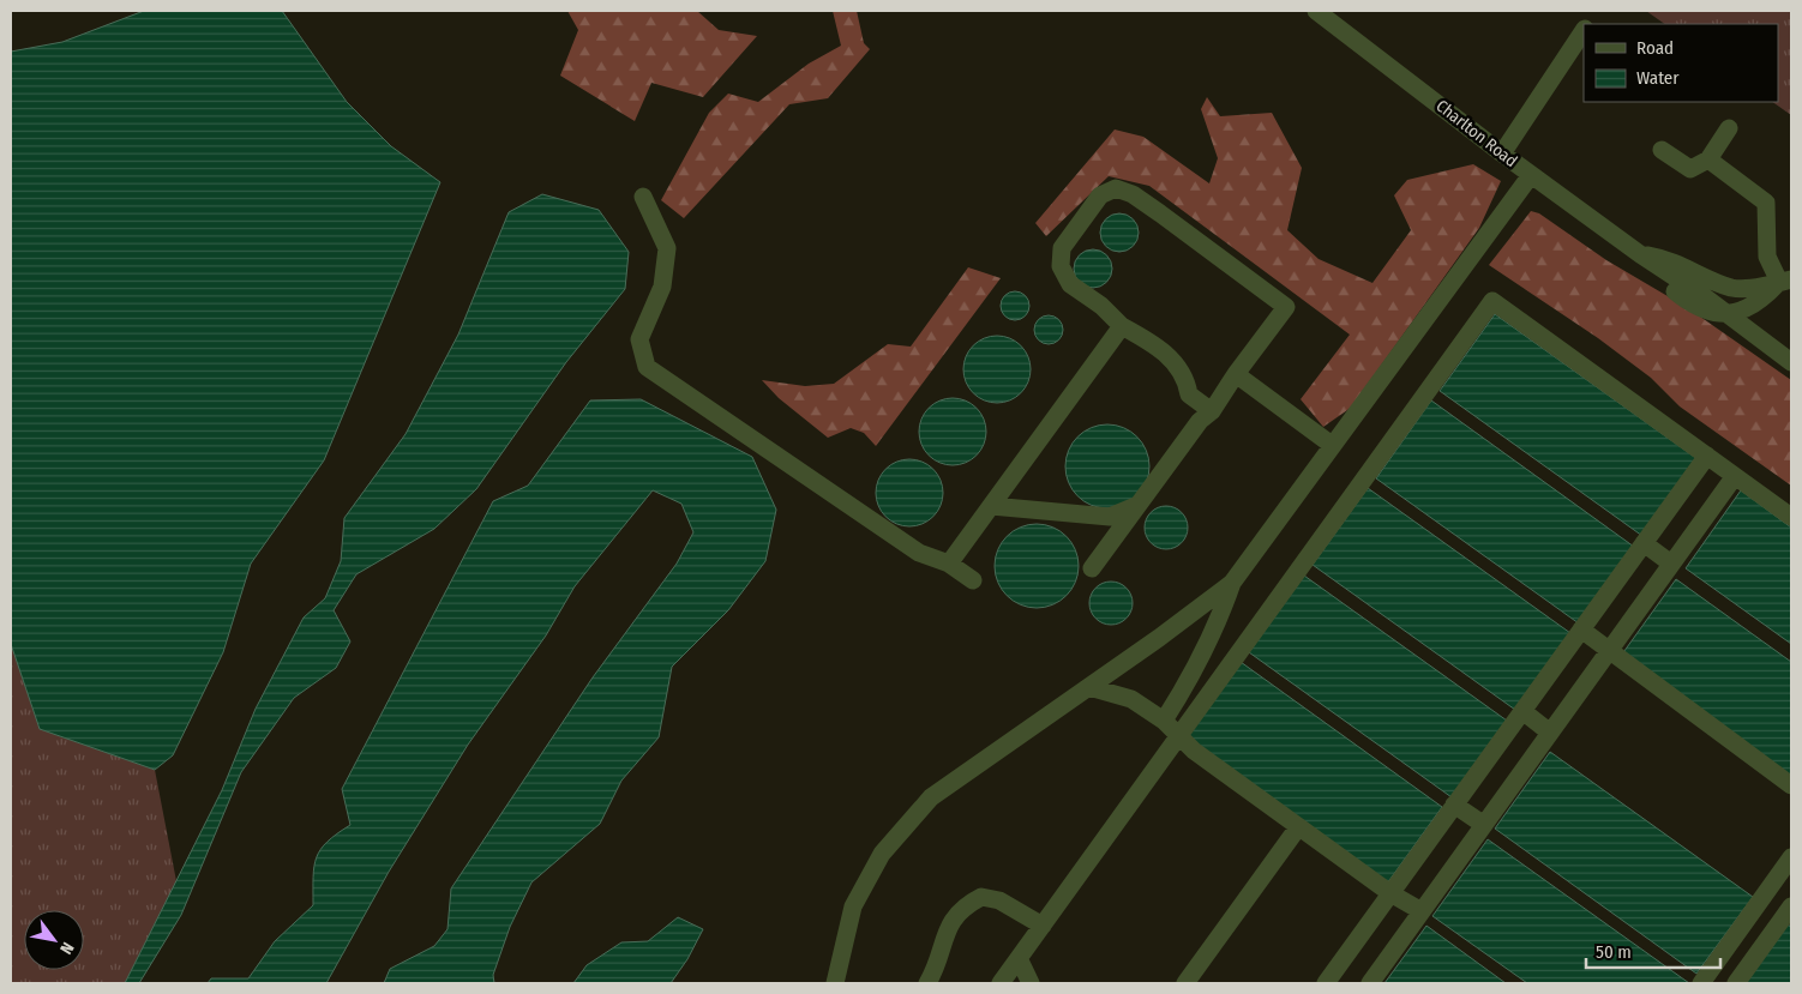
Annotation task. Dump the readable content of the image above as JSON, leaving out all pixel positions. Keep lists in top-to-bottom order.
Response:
{
  "streets": {
    "street": ["Charlton Road"]
  },
  "legend": ["Road", "Water"],
  "scale_bar": "50 m",
  "north": "bottom right"
}
